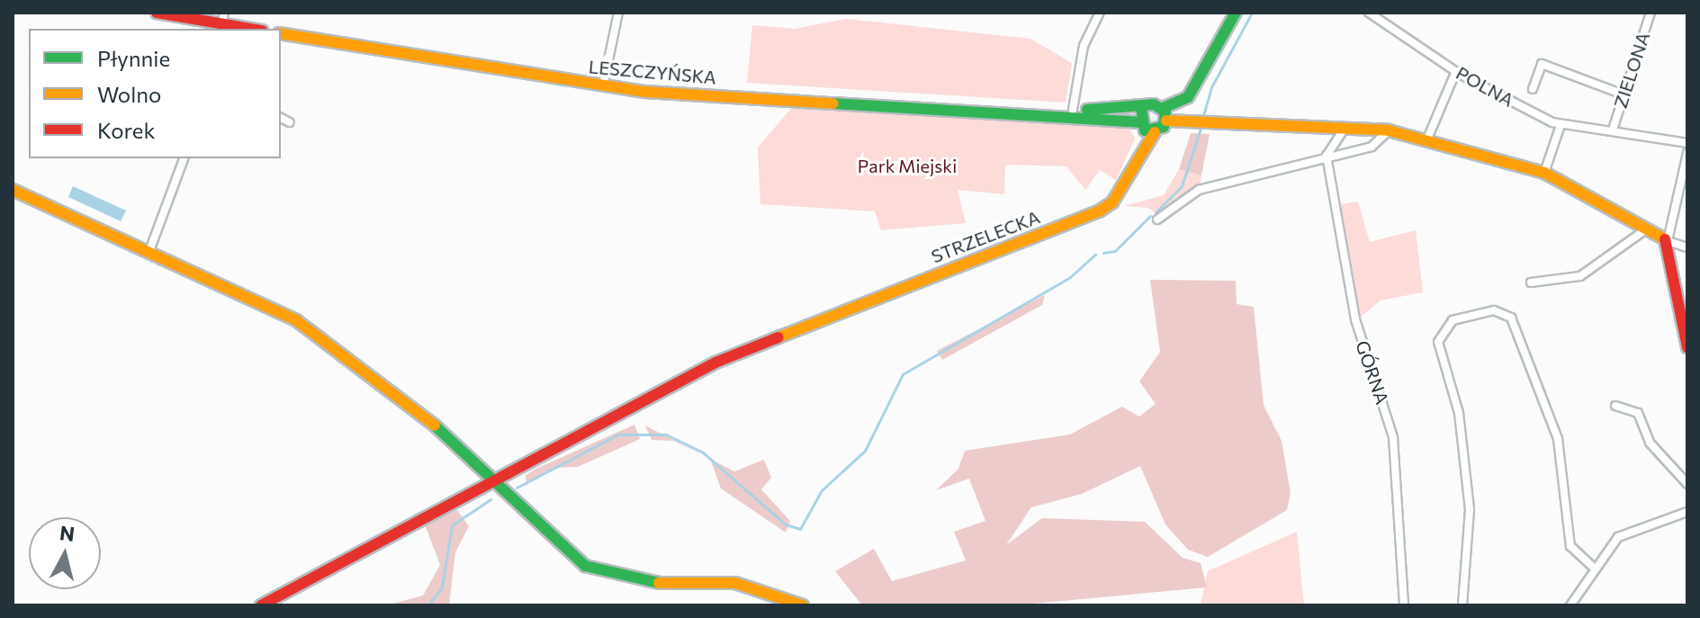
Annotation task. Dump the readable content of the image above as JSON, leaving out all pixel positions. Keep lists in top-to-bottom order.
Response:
{
  "streets": {
    "street": [
      "ZIELONA",
      "LESZCZYŃSKA",
      "POLNA",
      "STRZELECKA",
      "GÓRNA"
    ]
  },
  "crossings": [
    ["ZIELONA", "POLNA"],
    ["LESZCZYŃSKA", "STRZELECKA"]
  ],
  "parks": ["Park Miejski"],
  "legend": ["Płynnie", "Wolno", "Korek"],
  "north": "top"
}
